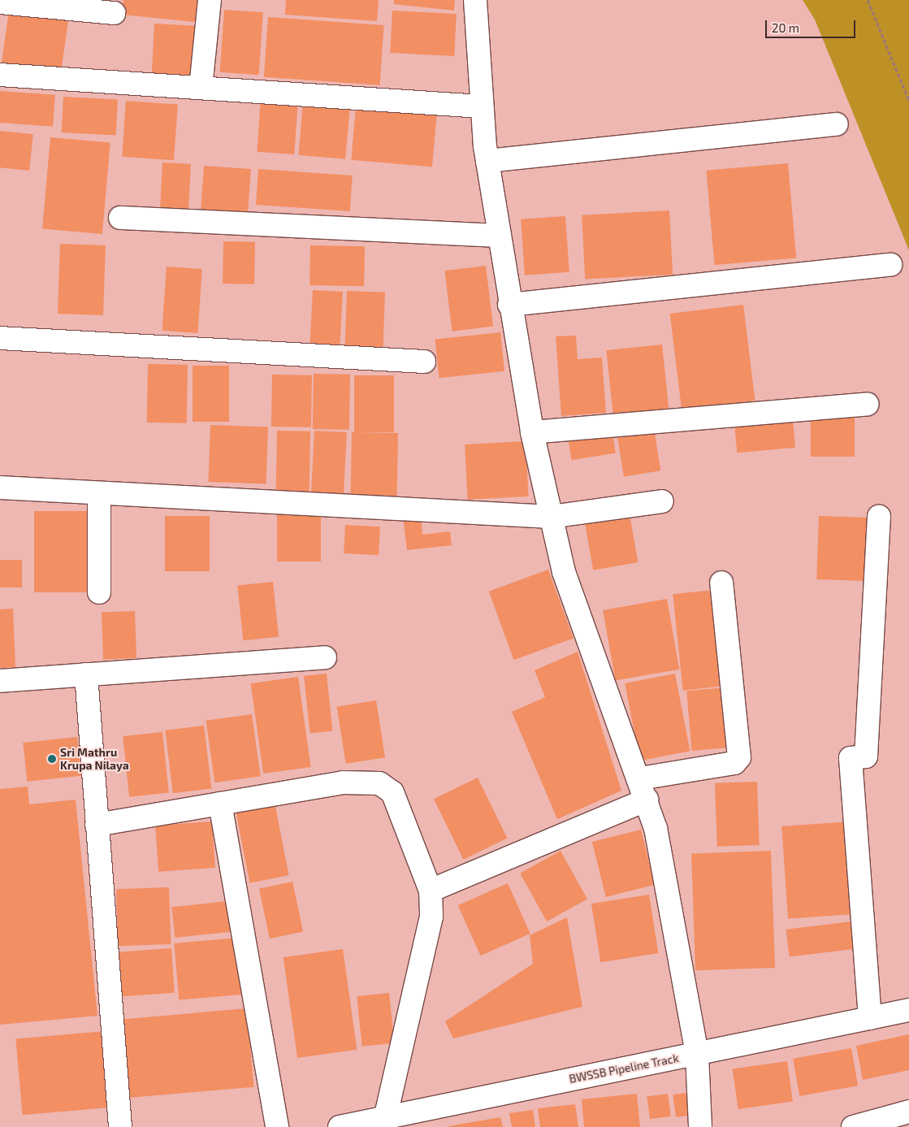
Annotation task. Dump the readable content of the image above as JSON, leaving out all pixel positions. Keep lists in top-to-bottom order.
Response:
{
  "streets": {
    "street": ["BWSSB Pipeline Track"]
  },
  "places": ["Sri Mathru Krupa Nilaya"],
  "scale_bar": "20 m"
}
